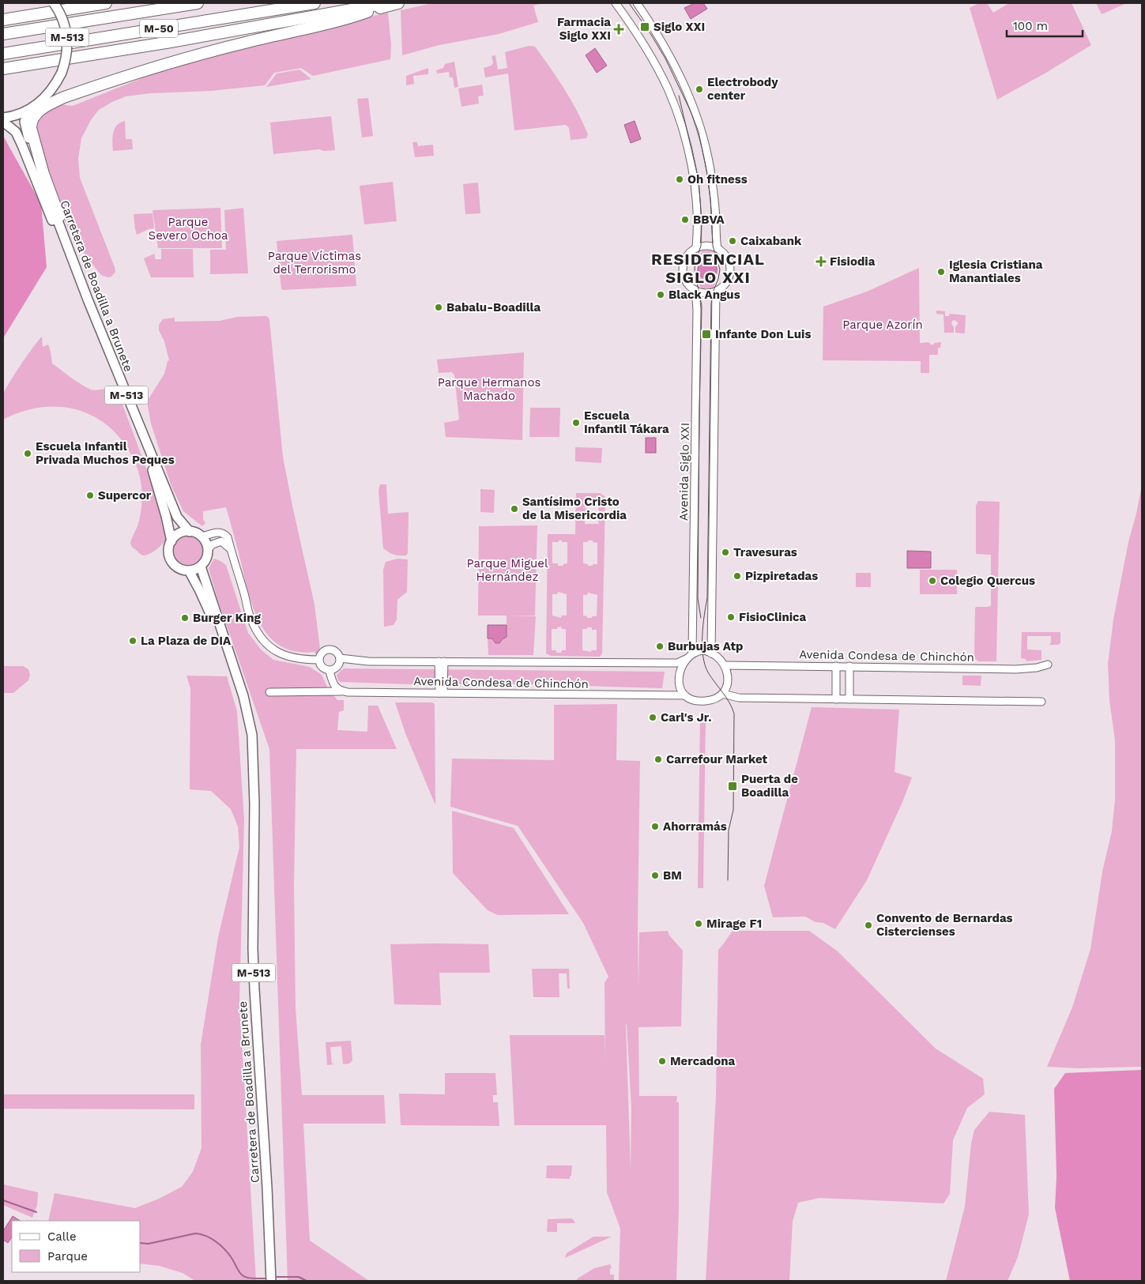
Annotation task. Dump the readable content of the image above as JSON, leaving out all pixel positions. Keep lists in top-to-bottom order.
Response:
{
  "streets": {
    "highway": ["M-50"],
    "main road": ["M-513", "Carretera de Boadilla a Brunete"],
    "street": ["Avenida Siglo XXI", "Avenida Condesa de Chinchón"]
  },
  "crossings": [
    ["M-513", "Carretera de Boadilla a Brunete"],
    ["Avenida Siglo XXI", "Avenida Condesa de Chinchón"]
  ],
  "districts": ["RESIDENCIAL SIGLO XXI"],
  "parks": [
    "Parque Severo Ochoa",
    "Parque Víctimas del Terrorismo",
    "Parque Azorín",
    "Parque Hermanos Machado",
    "Parque Miguel Hernández"
  ],
  "places": {
    "transit": ["Siglo XXI", "Infante Don Luis", "Puerta de Boadilla"],
    "health": ["Farmacia Siglo XXI", "Fisiodia"],
    "other": [
      "Electrobody center",
      "Oh fitness",
      "BBVA",
      "Caixabank",
      "Iglesia Cristiana Manantiales",
      "Black Angus",
      "Babalu-Boadilla",
      "Escuela Infantil Tákara",
      "Escuela Infantil Privada Muchos Peques",
      "Supercor",
      "Santísimo Cristo de la Misericordia",
      "Travesuras",
      "Pizpiretadas",
      "Colegio Quercus",
      "FisioClinica",
      "Burger King",
      "La Plaza de DIA",
      "Burbujas Atp",
      "Carl's Jr.",
      "Carrefour Market",
      "Ahorramás",
      "BM",
      "Mirage F1",
      "Convento de Bernardas Cistercienses",
      "Mercadona"
    ]
  },
  "legend": ["Calle", "Parque"],
  "scale_bar": "100 m"
}
